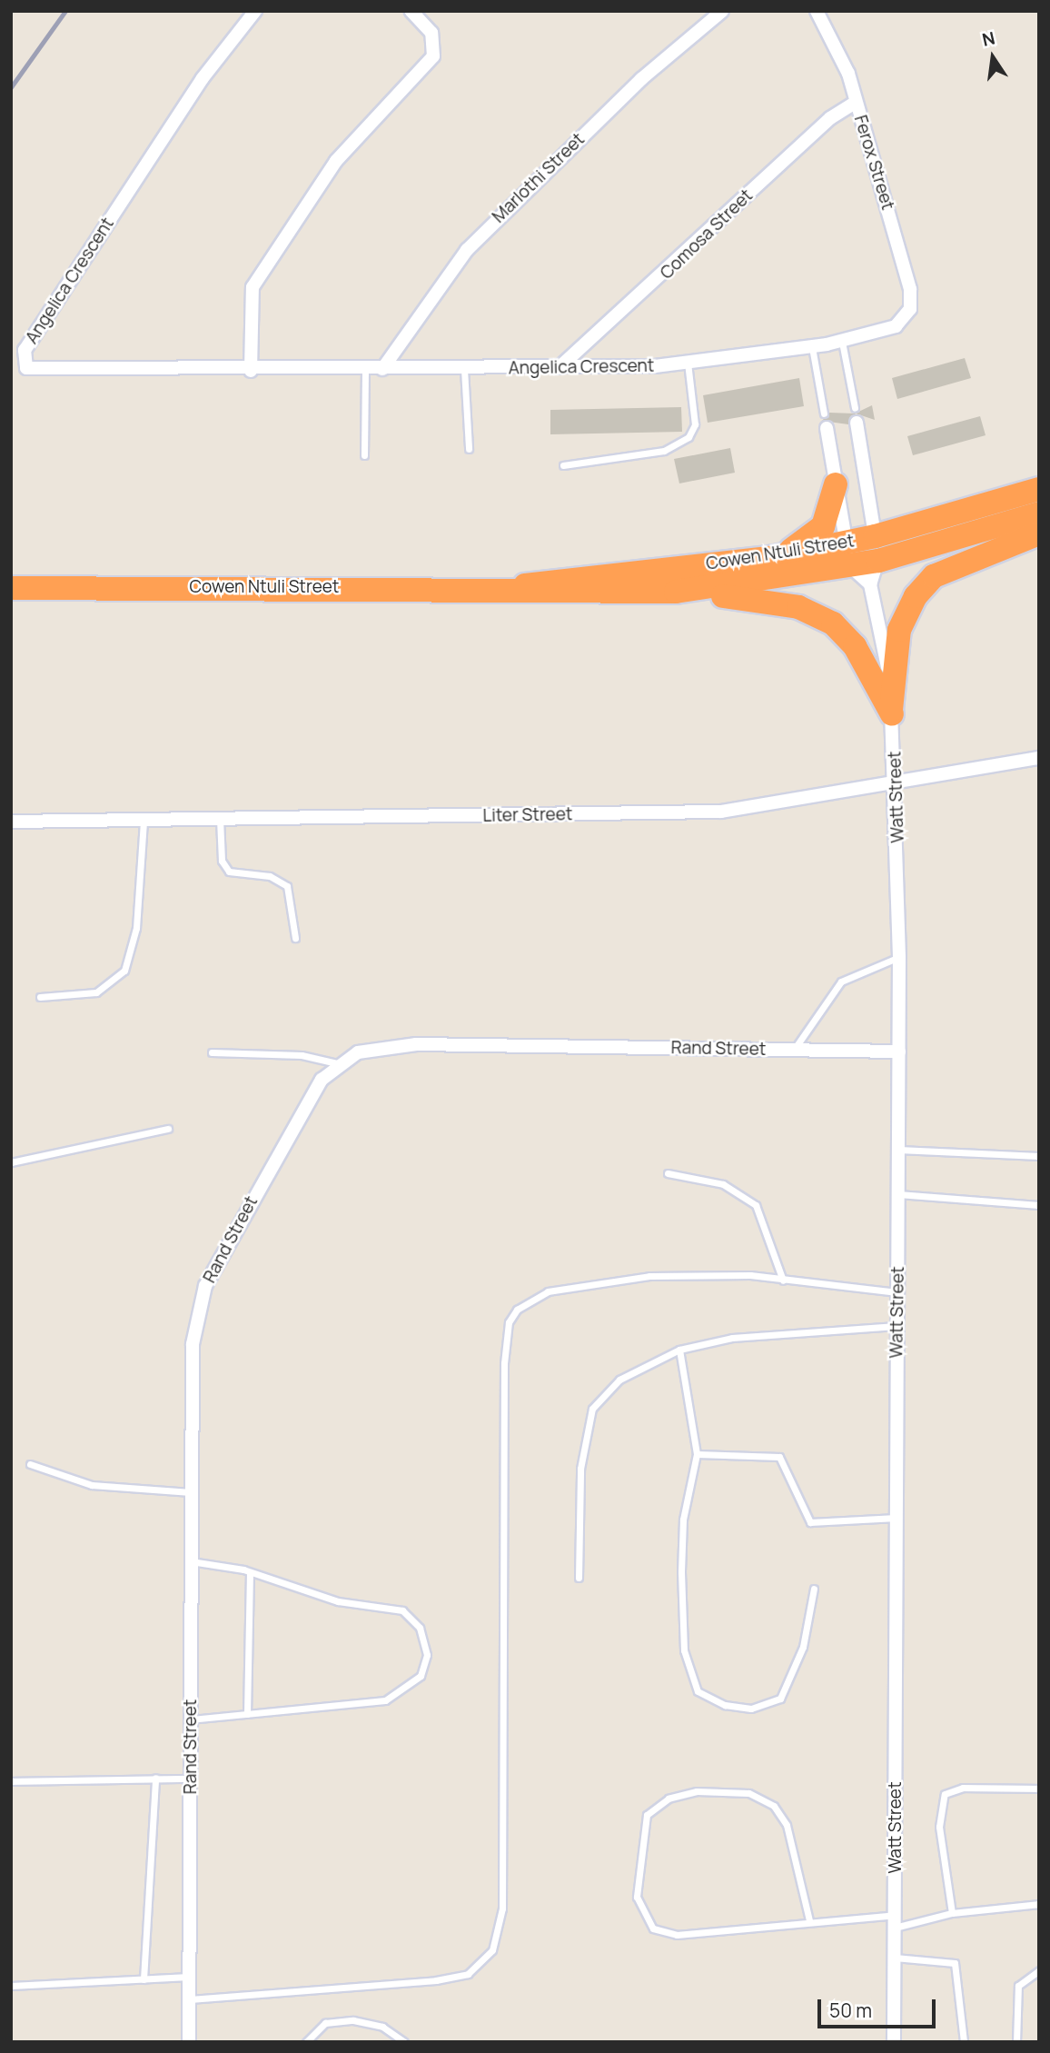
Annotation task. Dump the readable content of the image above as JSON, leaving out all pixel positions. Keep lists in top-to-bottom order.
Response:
{
  "streets": {
    "highway": ["Cowen Ntuli Street"],
    "street": [
      "Ferox Street",
      "Marlothi Street",
      "Comosa Street",
      "Angelica Crescent",
      "Watt Street",
      "Liter Street",
      "Rand Street"
    ]
  },
  "crossings": [
    ["Ferox Street", "Comosa Street"],
    ["Ferox Street", "Angelica Crescent"],
    ["Marlothi Street", "Angelica Crescent"],
    ["Comosa Street", "Angelica Crescent"],
    ["Cowen Ntuli Street", "Watt Street"],
    ["Watt Street", "Liter Street"],
    ["Watt Street", "Rand Street"]
  ],
  "scale_bar": "50 m",
  "north": "top"
}
